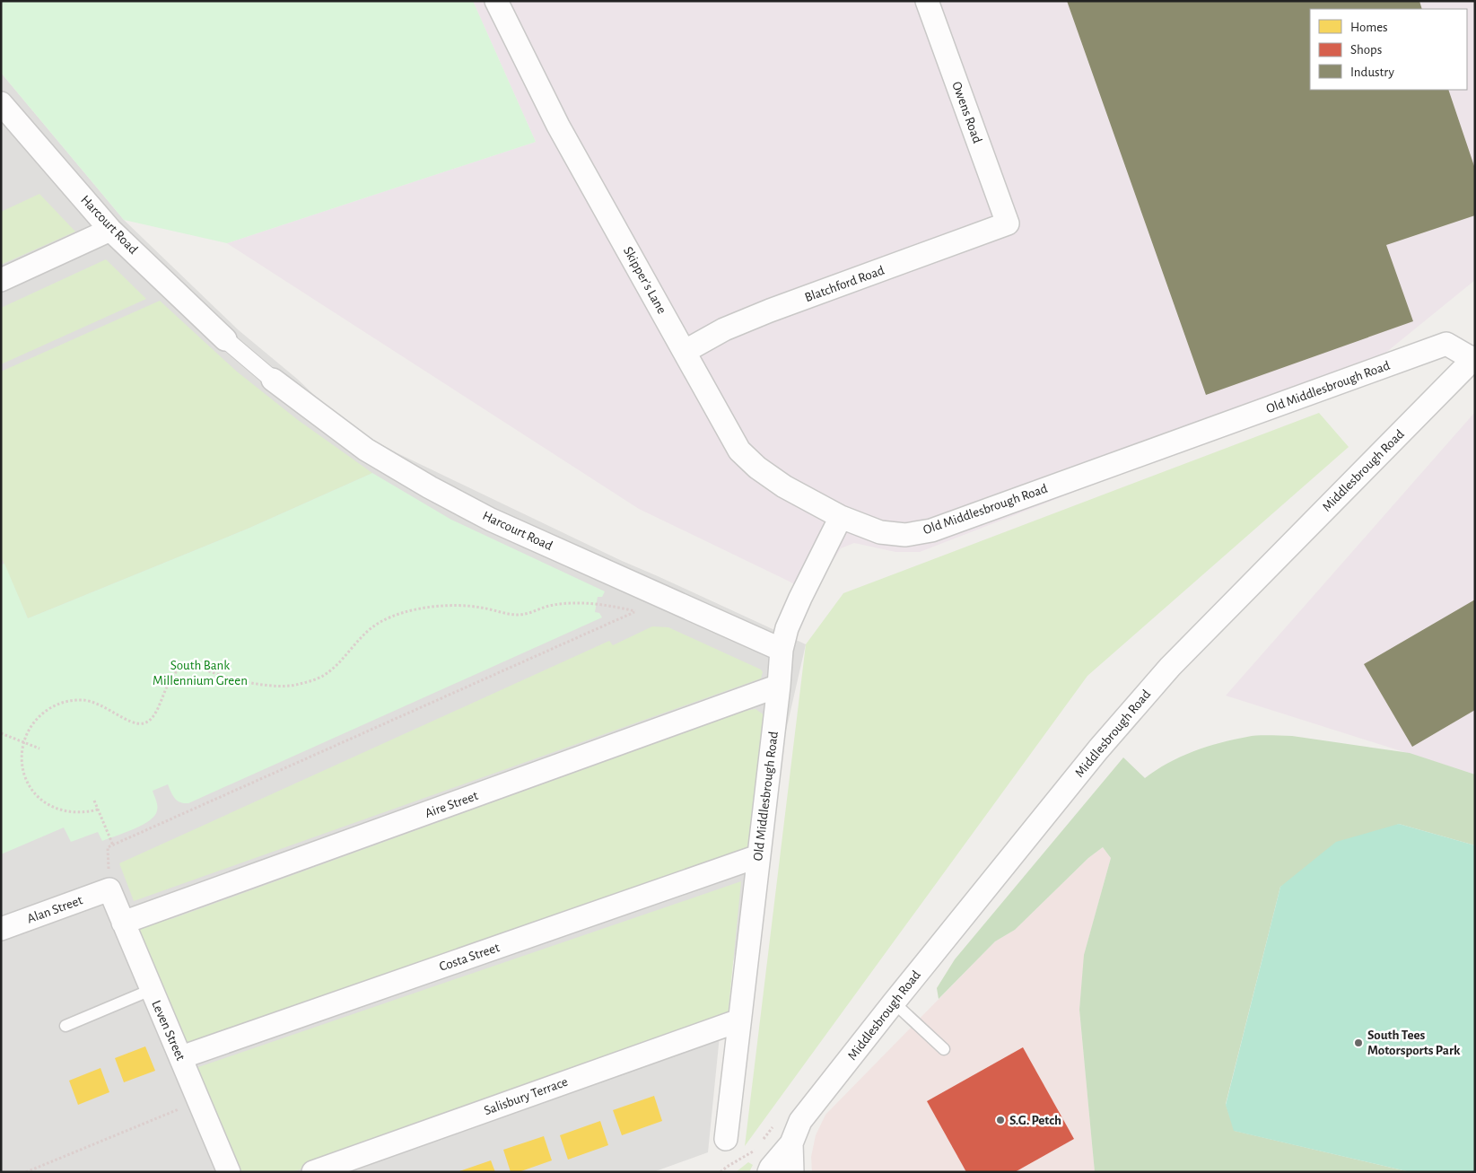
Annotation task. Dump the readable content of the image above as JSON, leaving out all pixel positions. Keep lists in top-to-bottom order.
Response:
{
  "streets": {
    "street": [
      "Owens Road",
      "Harcourt Road",
      "Skipper's Lane",
      "Blatchford Road",
      "Old Middlesbrough Road",
      "Middlesbrough Road",
      "Aire Street",
      "Alan Street",
      "Costa Street",
      "Leven Street",
      "Salisbury Terrace"
    ]
  },
  "crossings": [
    ["Owens Road", "Blatchford Road"],
    ["Harcourt Road", "Old Middlesbrough Road"],
    ["Skipper's Lane", "Blatchford Road"],
    ["Skipper's Lane", "Old Middlesbrough Road"],
    ["Old Middlesbrough Road", "Middlesbrough Road"],
    ["Old Middlesbrough Road", "Aire Street"],
    ["Old Middlesbrough Road", "Costa Street"],
    ["Old Middlesbrough Road", "Salisbury Terrace"],
    ["Aire Street", "Leven Street"],
    ["Alan Street", "Leven Street"],
    ["Costa Street", "Leven Street"]
  ],
  "parks": ["South Bank Millennium Green"],
  "places": ["South Tees Motorsports Park", "S.G. Petch"],
  "legend": ["Homes", "Shops", "Industry"]
}
